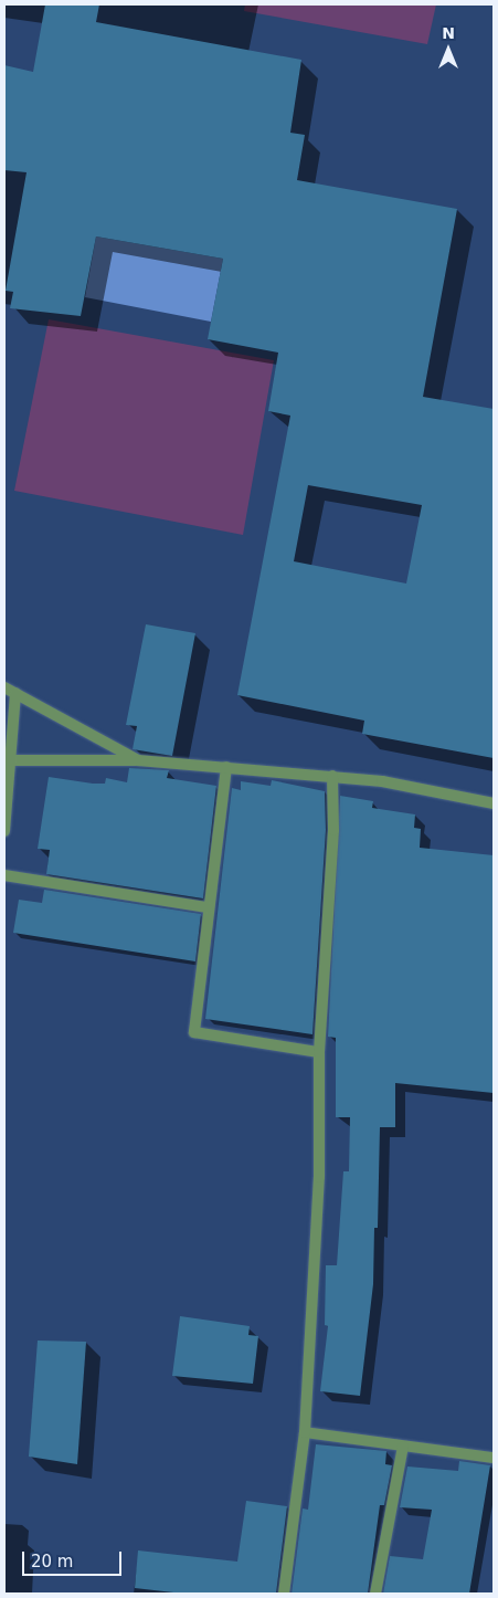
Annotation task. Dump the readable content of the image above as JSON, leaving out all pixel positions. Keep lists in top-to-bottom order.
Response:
{
  "scale_bar": "20 m",
  "north": "top"
}
